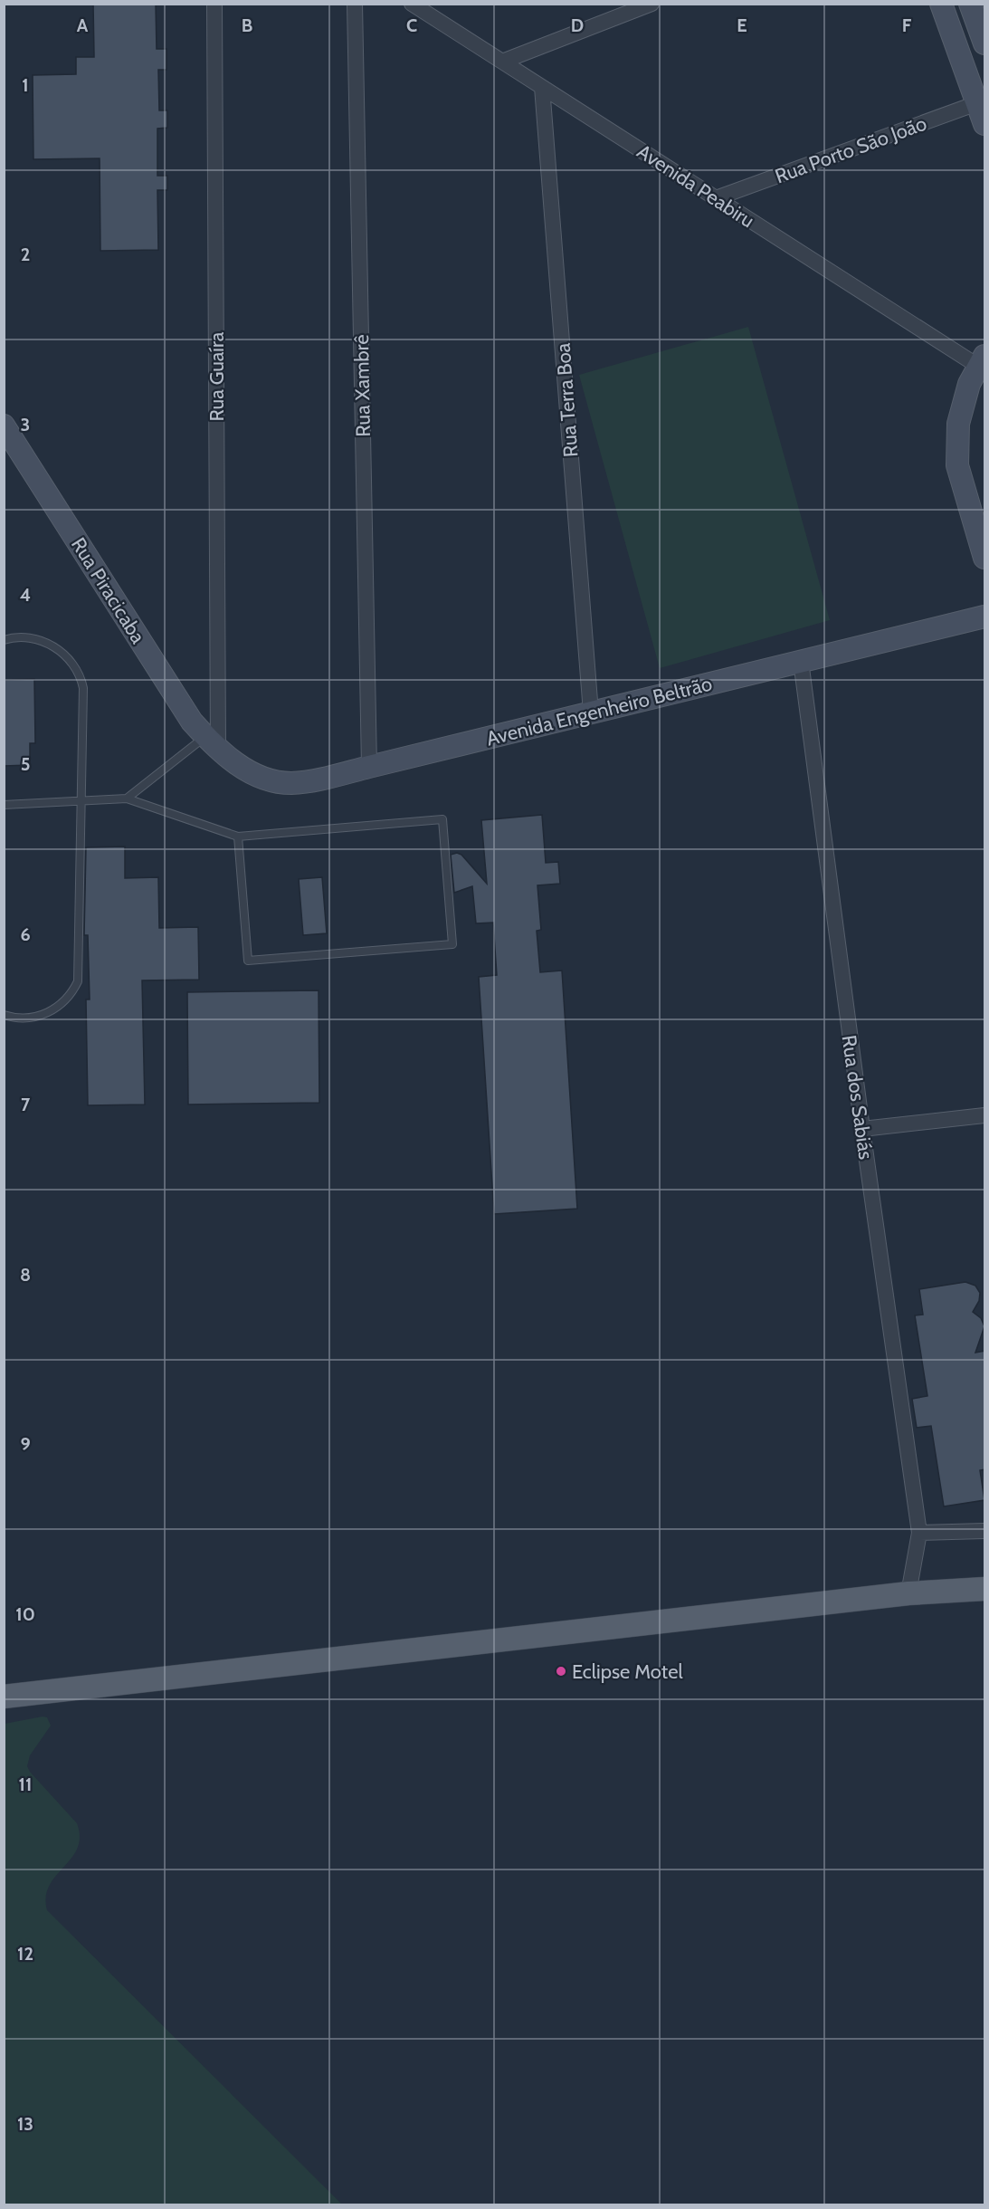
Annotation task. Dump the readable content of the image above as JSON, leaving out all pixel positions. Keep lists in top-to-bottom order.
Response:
{
  "streets": {
    "street": [
      "Rua Porto São João",
      "Avenida Peabiru",
      "Rua Guaíra",
      "Rua Xambrê",
      "Rua Terra Boa",
      "Rua Piracicaba",
      "Avenida Engenheiro Beltrão",
      "Rua dos Sabiás"
    ]
  },
  "crossings": [
    ["Rua Porto São João", "Avenida Peabiru"],
    ["Avenida Peabiru", "Rua Terra Boa"],
    ["Rua Guaíra", "Rua Piracicaba"],
    ["Rua Guaíra", "Avenida Engenheiro Beltrão"],
    ["Rua Xambrê", "Avenida Engenheiro Beltrão"],
    ["Rua Terra Boa", "Avenida Engenheiro Beltrão"],
    ["Rua Piracicaba", "Avenida Engenheiro Beltrão"],
    ["Avenida Engenheiro Beltrão", "Rua dos Sabiás"]
  ],
  "places": ["Eclipse Motel"],
  "grid": {
    "columns": [
      "A",
      "B",
      "C",
      "D",
      "E",
      "F"
    ],
    "rows": [
      "1",
      "2",
      "3",
      "4",
      "5",
      "6",
      "7",
      "8",
      "9",
      "10",
      "11",
      "12",
      "13"
    ]
  }
}
